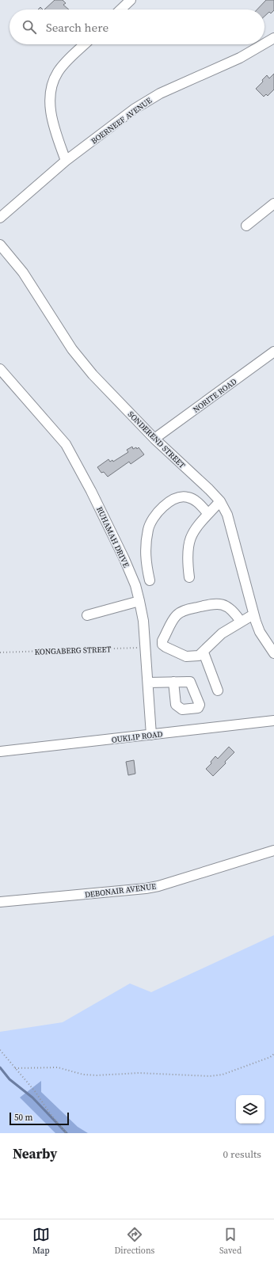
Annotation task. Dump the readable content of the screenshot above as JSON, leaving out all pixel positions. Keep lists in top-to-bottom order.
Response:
{
  "streets": {
    "street": [
      "BOERNEEF AVENUE",
      "NORITE ROAD",
      "SONDEREND STREET",
      "RUHAMAH DRIVE",
      "OUKLIP ROAD",
      "DEBONAIR AVENUE"
    ],
    "path": ["KONGABERG STREET"]
  },
  "crossings": [
    ["NORITE ROAD", "SONDEREND STREET"],
    ["RUHAMAH DRIVE", "KONGABERG STREET"],
    ["RUHAMAH DRIVE", "OUKLIP ROAD"]
  ],
  "scale_bar": "50 m",
  "page": {
    "search": "Search here",
    "scale": "50 m",
    "heading": ["Nearby", "0 results"],
    "nav": ["Map", "Directions", "Saved"]
  }
}
